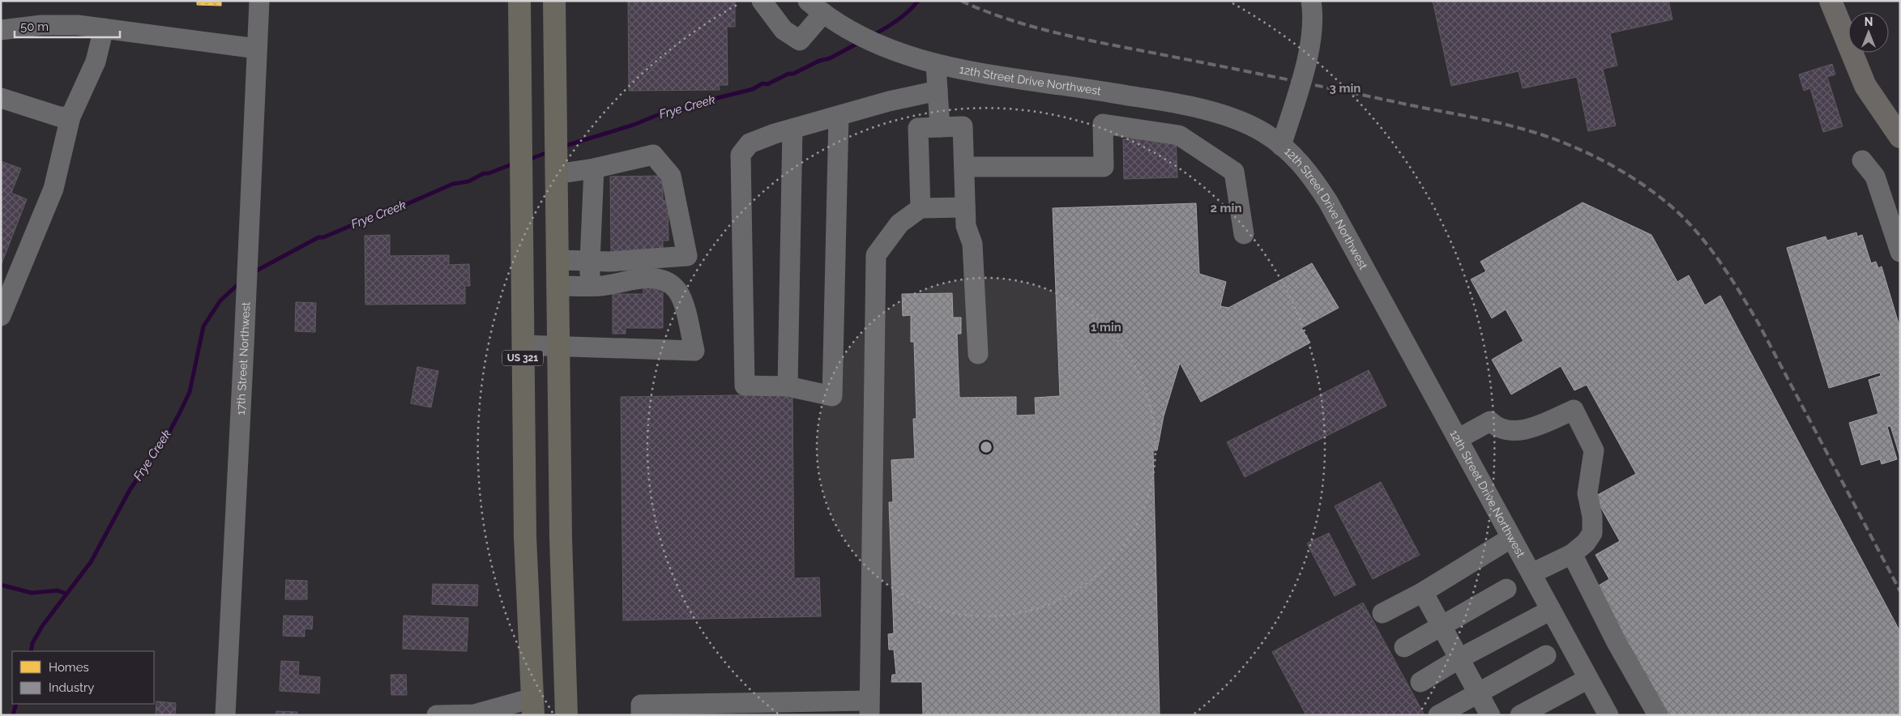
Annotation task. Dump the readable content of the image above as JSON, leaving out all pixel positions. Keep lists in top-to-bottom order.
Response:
{
  "streets": {
    "highway": ["US 321"],
    "street": ["12th Street Drive Northwest", "17th Street Northwest"]
  },
  "water": ["Frye Creek"],
  "legend": ["Homes", "Industry"],
  "scale_bar": "50 m",
  "north": "top",
  "rings": ["3 min", "2 min", "1 min"]
}
